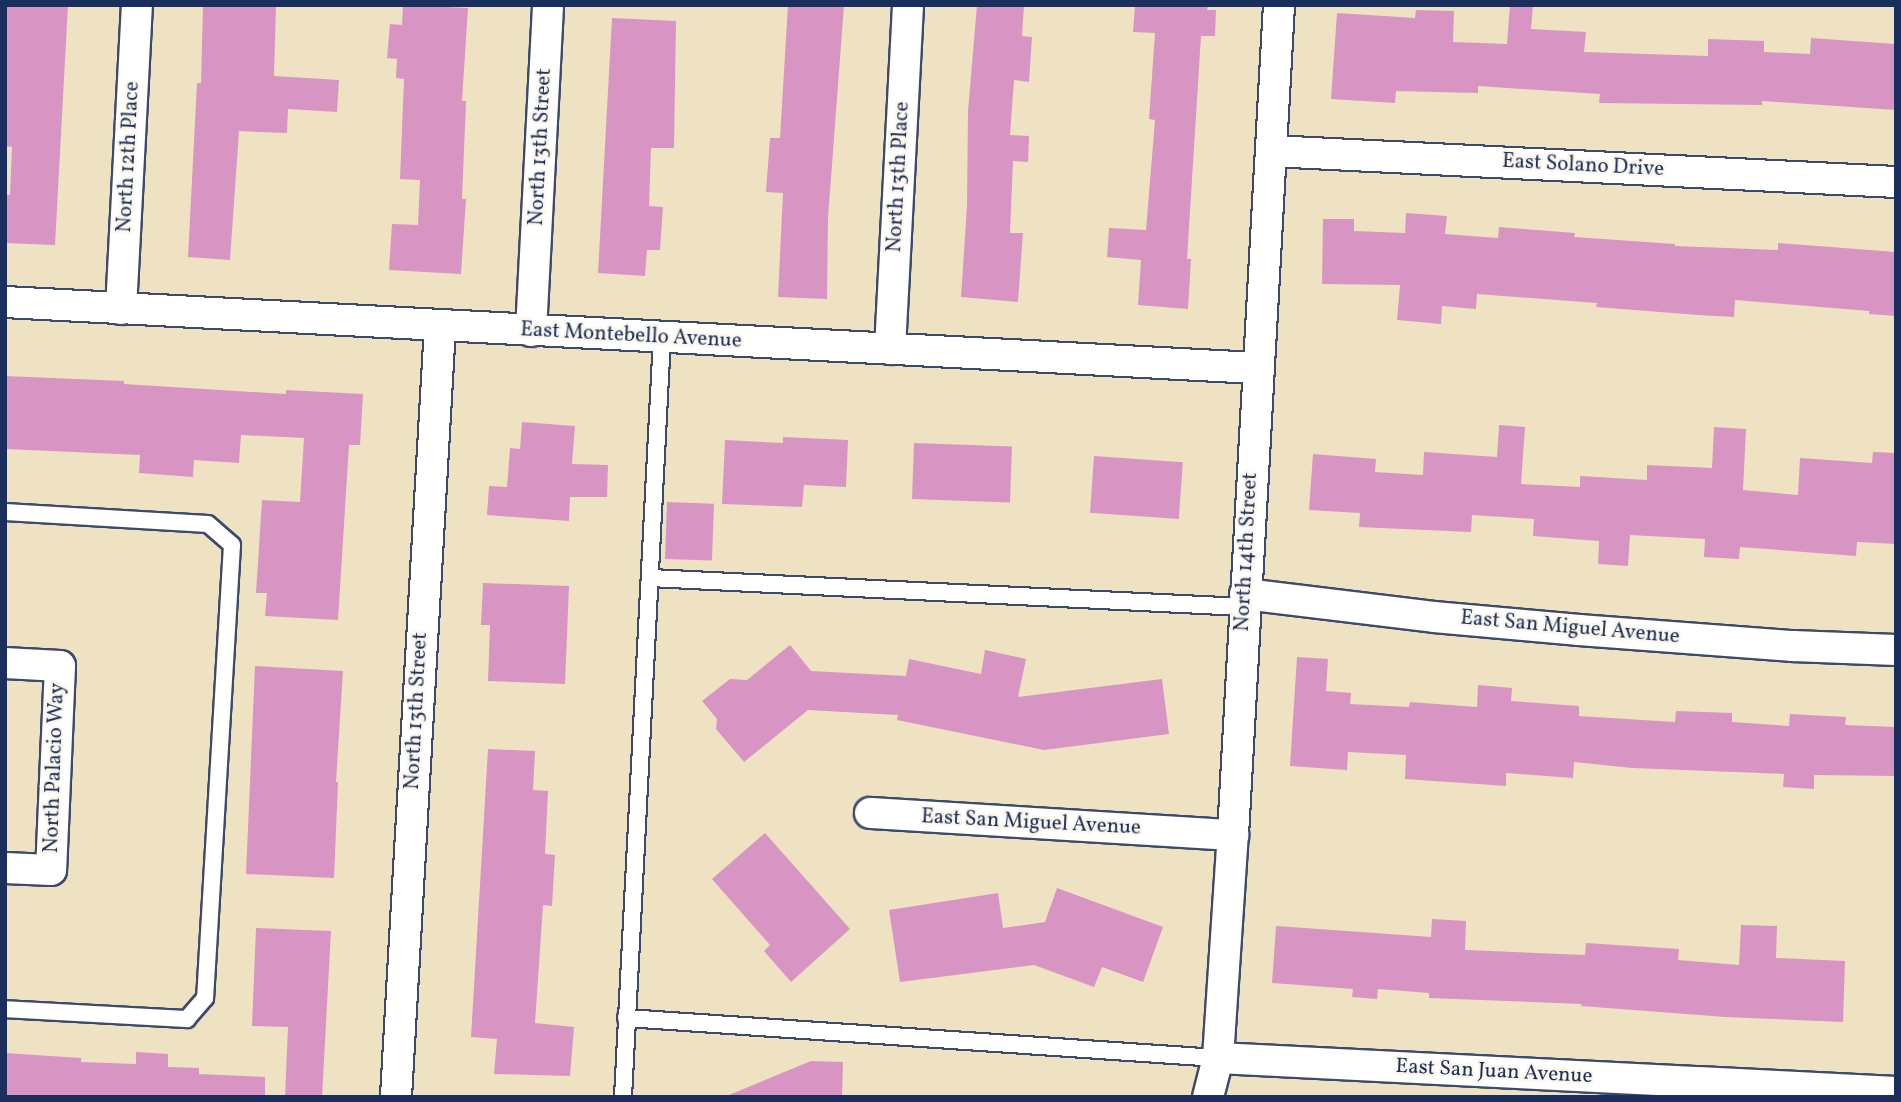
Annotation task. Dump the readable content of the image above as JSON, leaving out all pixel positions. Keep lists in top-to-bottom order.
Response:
{
  "streets": {
    "street": [
      "North 13th Street",
      "North 12th Place",
      "East Solano Drive",
      "North 13th Place",
      "East Montebello Avenue",
      "North 14th Street",
      "East San Miguel Avenue",
      "North Palacio Way",
      "East San Juan Avenue"
    ]
  },
  "crossings": [
    ["North 13th Street", "East Montebello Avenue"],
    ["North 12th Place", "East Montebello Avenue"],
    ["East Solano Drive", "North 14th Street"],
    ["North 13th Place", "East Montebello Avenue"],
    ["East Montebello Avenue", "North 14th Street"],
    ["North 14th Street", "East San Miguel Avenue"],
    ["North 14th Street", "East San Juan Avenue"]
  ]
}
